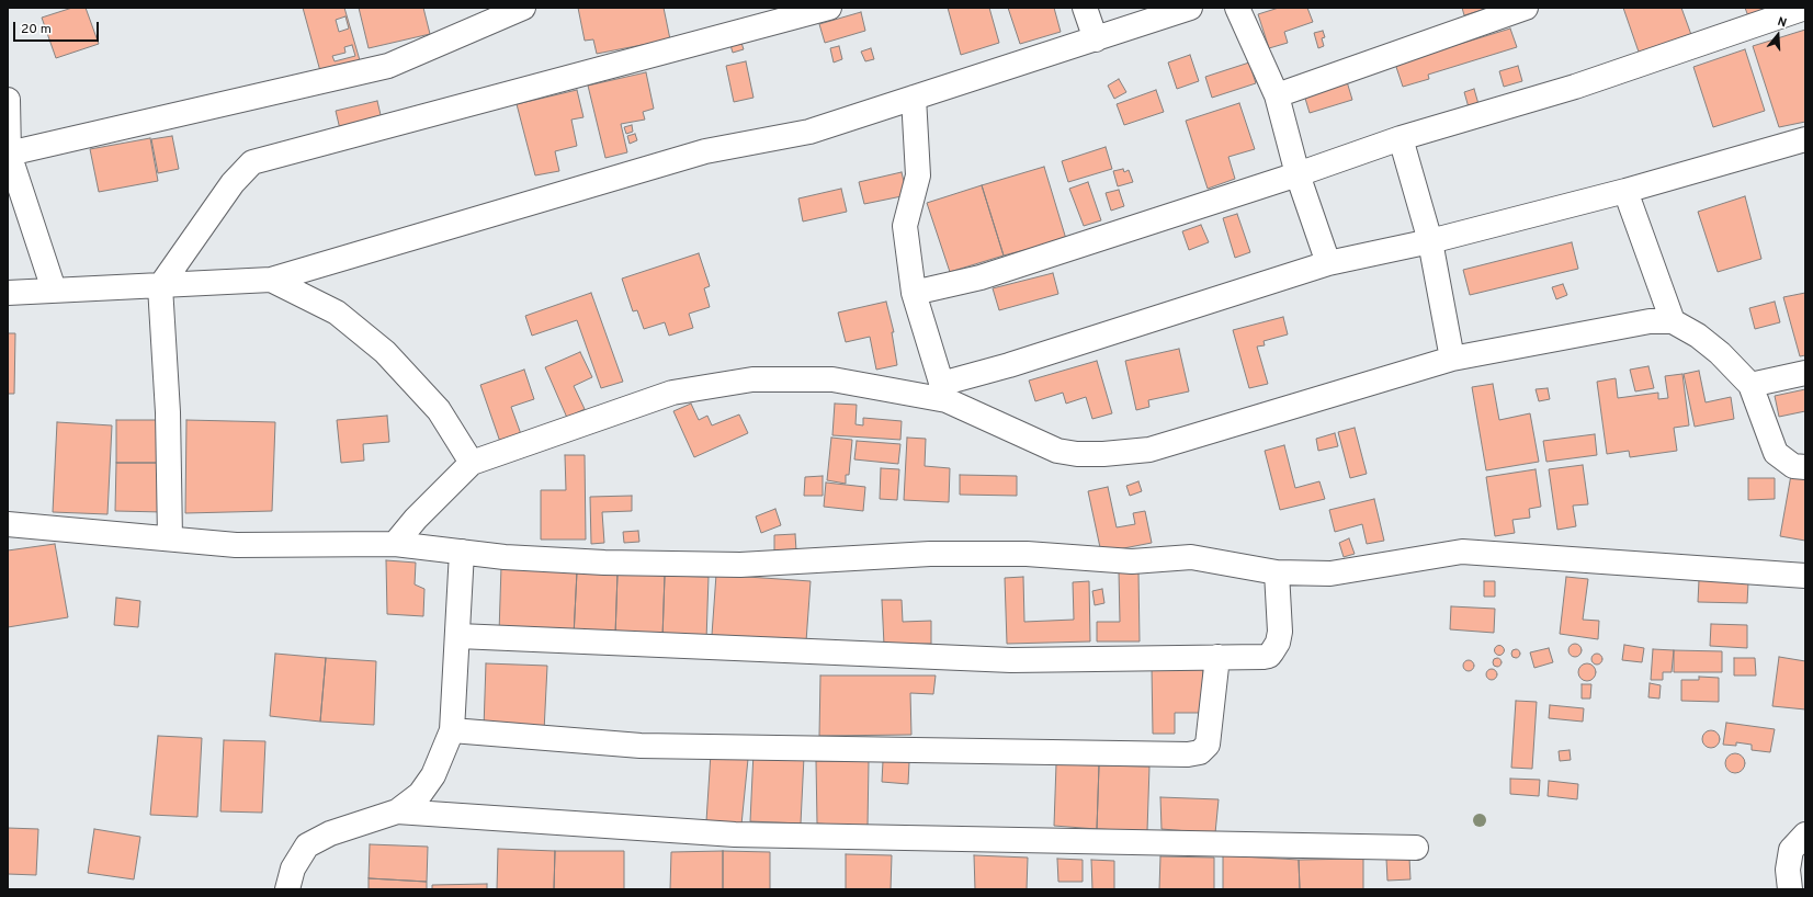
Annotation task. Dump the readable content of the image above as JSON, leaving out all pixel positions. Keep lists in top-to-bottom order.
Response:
{
  "scale_bar": "20 m",
  "north": "top"
}
